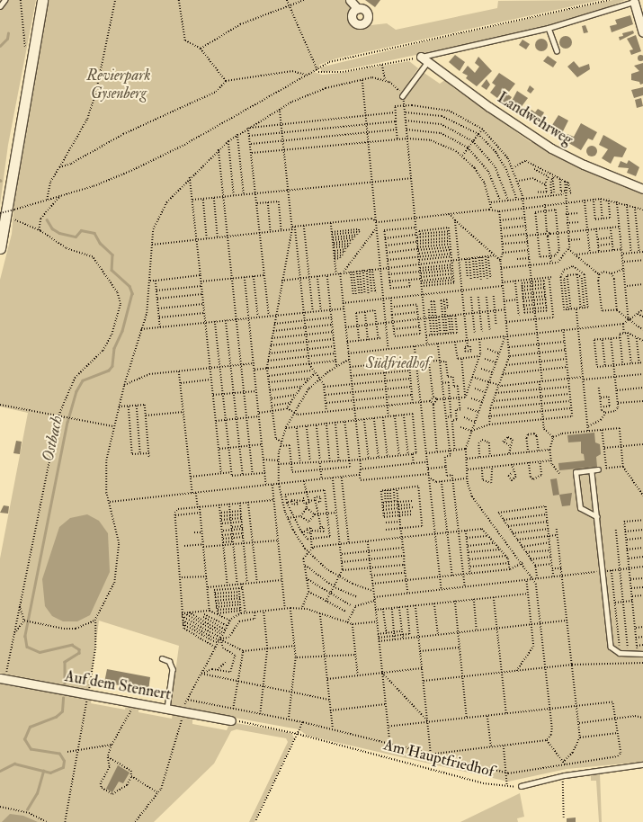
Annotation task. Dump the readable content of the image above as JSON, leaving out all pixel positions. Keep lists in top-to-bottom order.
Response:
{
  "streets": {
    "street": ["Landwehrweg", "Auf dem Stennert"],
    "path": ["Am Hauptfriedhof"]
  },
  "crossings": [
    ["Auf dem Stennert", "Am Hauptfriedhof"]
  ],
  "water": ["Ostbach"],
  "parks": ["Revierpark Gysenberg", "Südfriedhof"]
}
